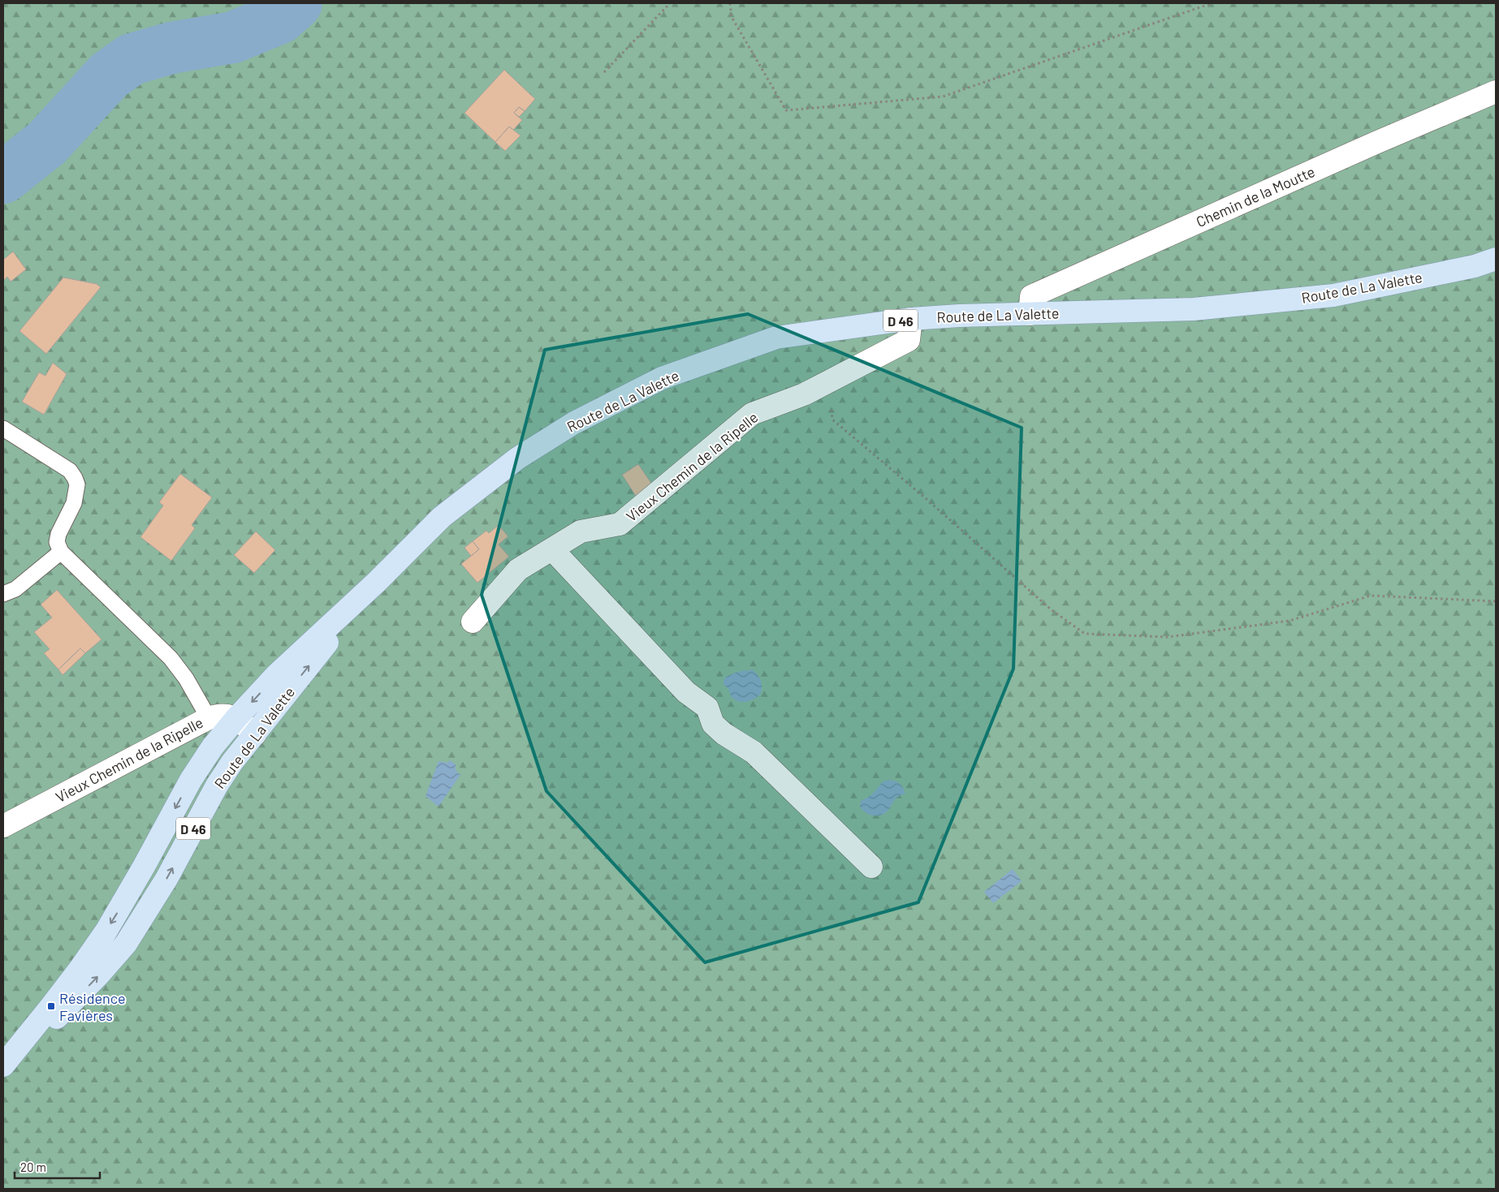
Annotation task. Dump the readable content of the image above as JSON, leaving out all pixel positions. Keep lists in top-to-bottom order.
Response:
{
  "streets": {
    "main road": ["Route de La Valette", "D 46"],
    "street": ["Chemin de la Moutte", "Vieux Chemin de la Ripelle"]
  },
  "crossings": [
    ["Chemin de la Moutte", "Route de La Valette"],
    ["Route de La Valette", "Vieux Chemin de la Ripelle"]
  ],
  "places": {
    "transit": ["Résidence Favières"]
  },
  "scale_bar": "20 m"
}
